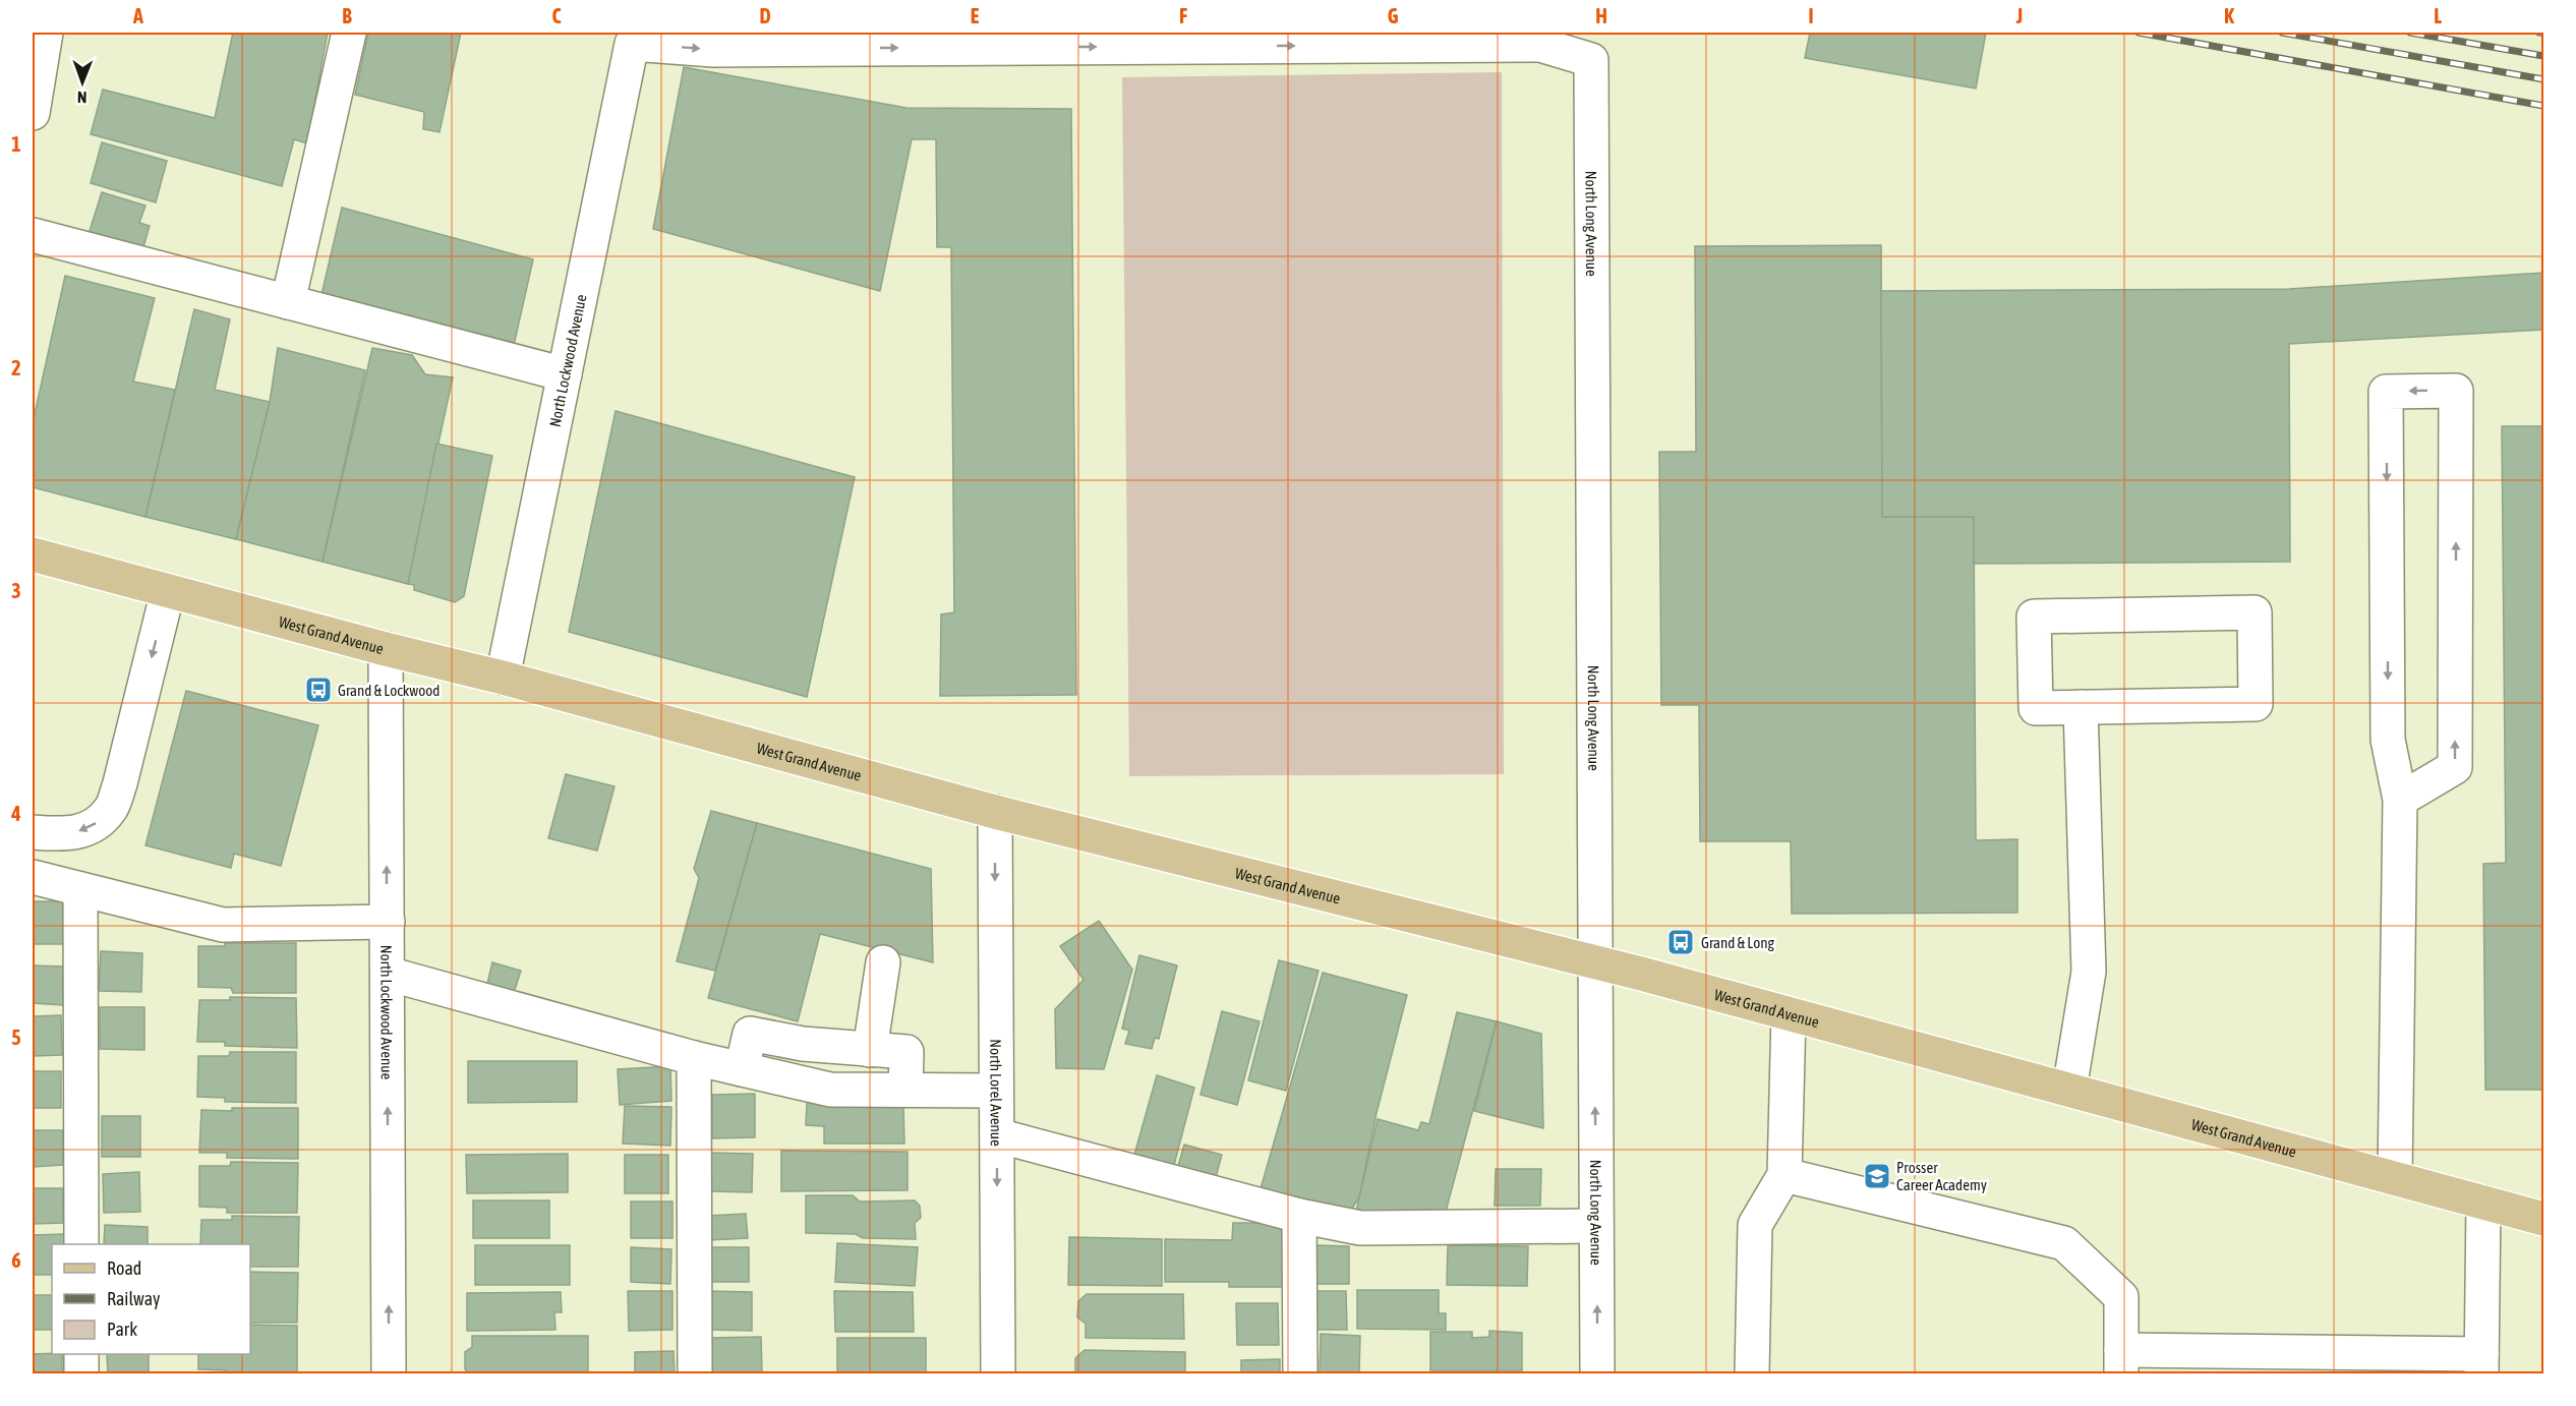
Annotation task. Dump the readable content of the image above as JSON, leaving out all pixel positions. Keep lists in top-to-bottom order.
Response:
{
  "streets": {
    "main road": ["West Grand Avenue"],
    "street": ["North Long Avenue", "North Lockwood Avenue", "North Lorel Avenue"]
  },
  "crossings": [
    ["North Long Avenue", "North Lockwood Avenue"],
    ["North Long Avenue", "West Grand Avenue"],
    ["North Lockwood Avenue", "West Grand Avenue"],
    ["West Grand Avenue", "North Lorel Avenue"]
  ],
  "places": {
    "bus stop": ["Grand & Lockwood", "Grand & Long"],
    "school or university": ["Prosser Career Academy"]
  },
  "legend": ["Road", "Railway", "Park"],
  "north": "bottom",
  "grid": {
    "columns": [
      "A",
      "B",
      "C",
      "D",
      "E",
      "F",
      "G",
      "H",
      "I",
      "J",
      "K",
      "L"
    ],
    "rows": [
      "1",
      "2",
      "3",
      "4",
      "5",
      "6"
    ]
  }
}
